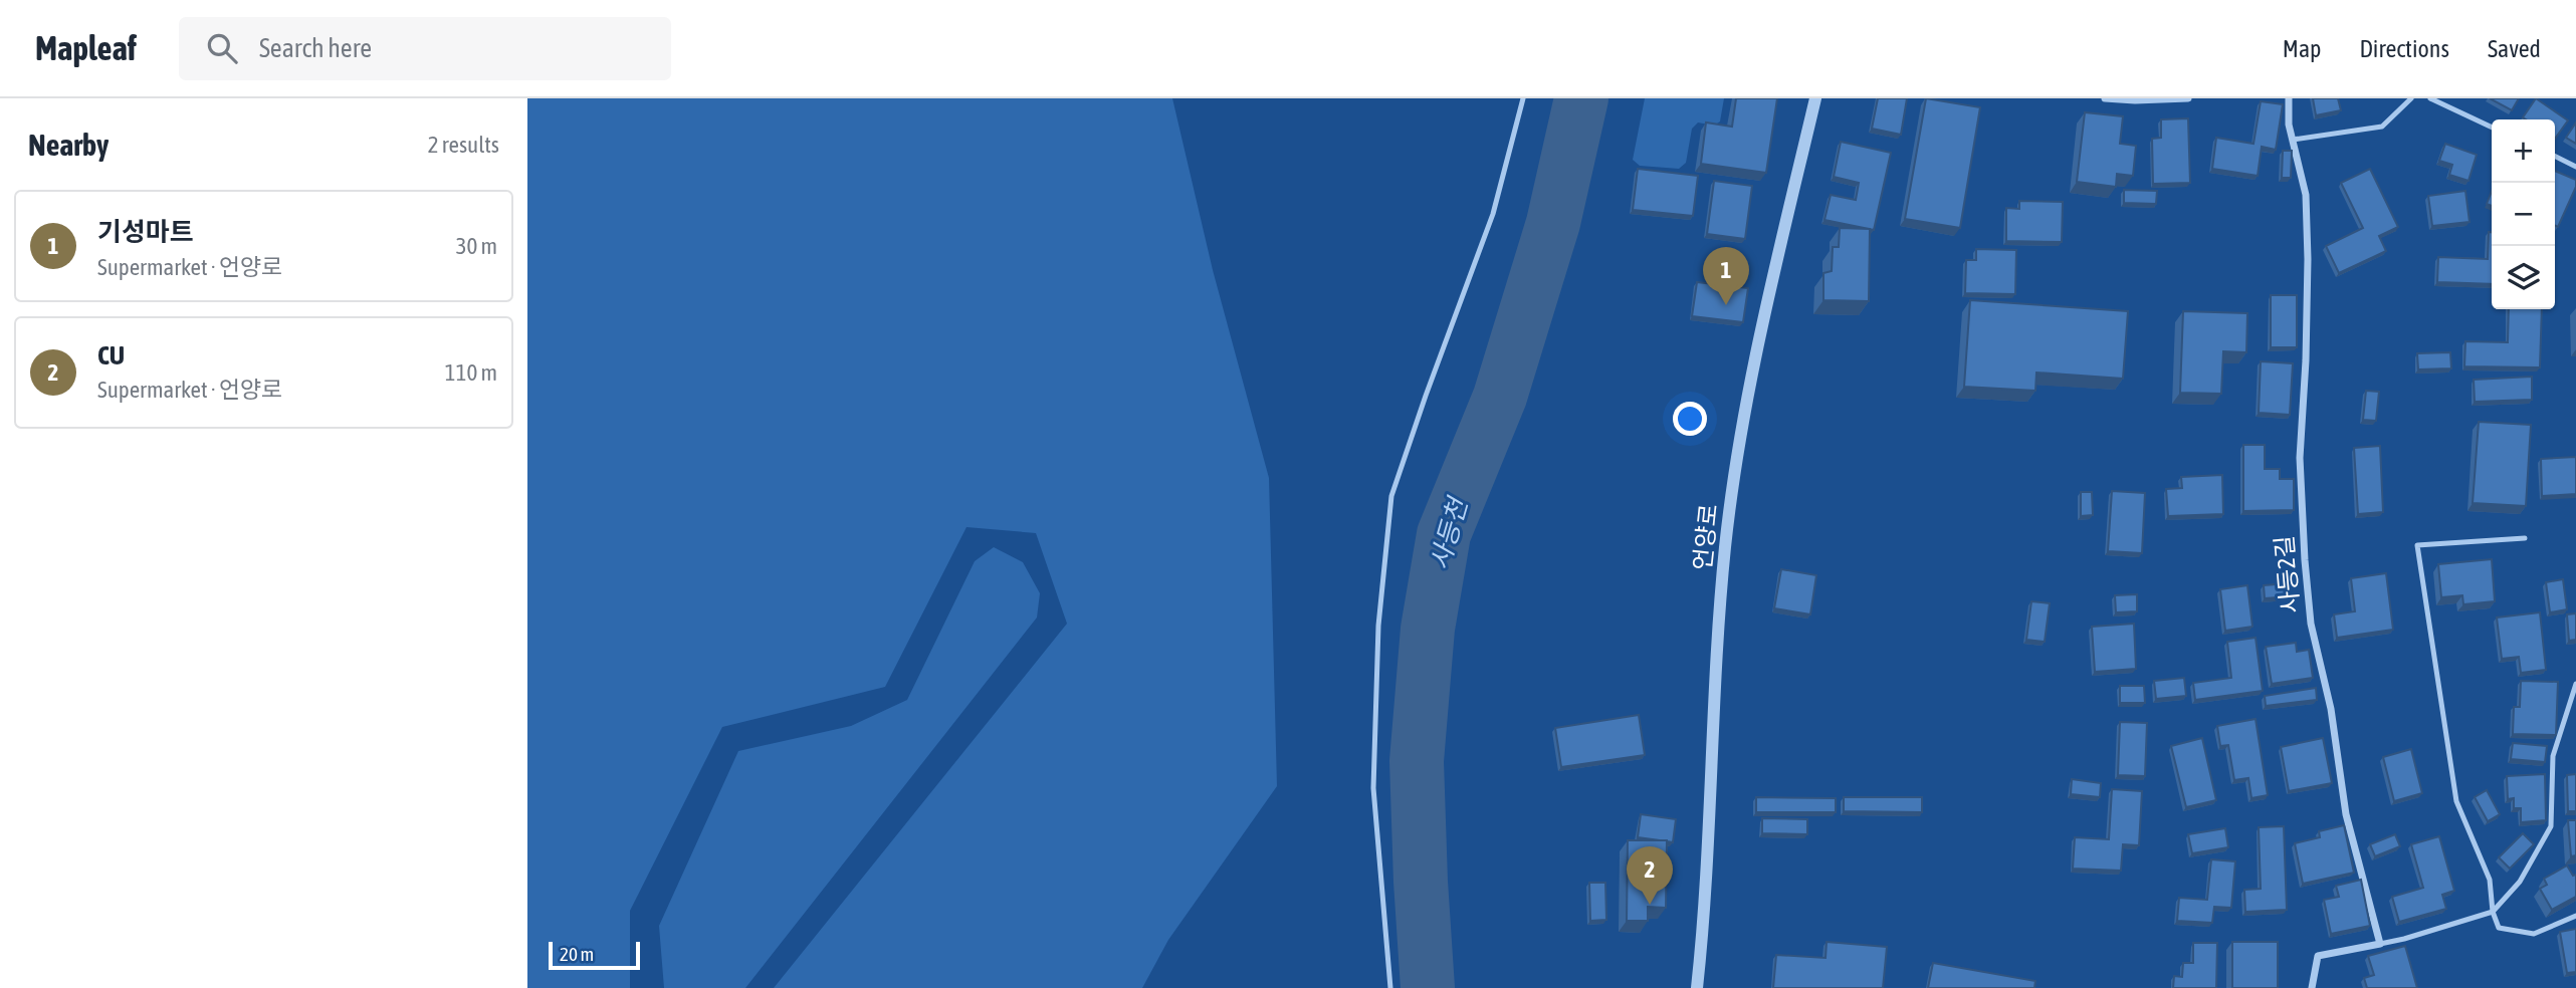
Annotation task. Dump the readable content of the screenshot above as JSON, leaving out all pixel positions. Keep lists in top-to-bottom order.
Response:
{
  "streets": {
    "street": ["언양로", "사등2길"]
  },
  "water": ["사등천"],
  "scale_bar": "20 m",
  "page": {
    "header": "Mapleaf",
    "search": "Search here",
    "nav": ["Map", "Directions", "Saved"],
    "heading": ["Nearby", "2 results"],
    "map_buttons": ["+", "−"],
    "list": [
      {
        "mark": "1",
        "name": "기성마트",
        "note": "Supermarket · 언양로",
        "value": "30 m"
      },
      {
        "mark": "2",
        "name": "CU",
        "note": "Supermarket · 언양로",
        "value": "110 m"
      }
    ],
    "pins": ["1", "2"],
    "scale": "20 m"
  }
}
